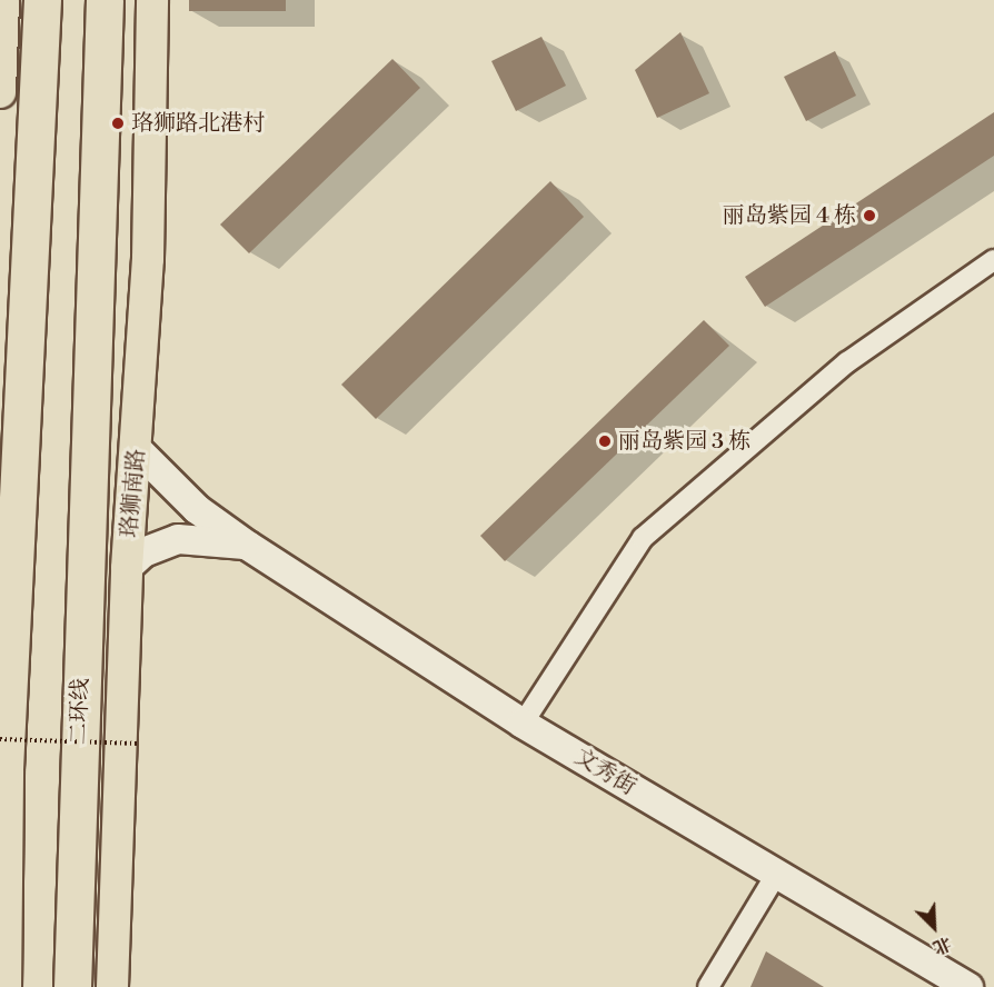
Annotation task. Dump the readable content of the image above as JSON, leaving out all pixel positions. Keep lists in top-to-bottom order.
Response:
{
  "streets": {
    "highway": ["二环线"],
    "main road": ["珞狮南路"],
    "street": ["文秀街"]
  },
  "crossings": [
    ["珞狮南路", "文秀街"]
  ],
  "places": ["珞狮路北港村", "丽岛紫园 4 栋", "丽岛紫园 3 栋"],
  "north": "bottom right"
}
